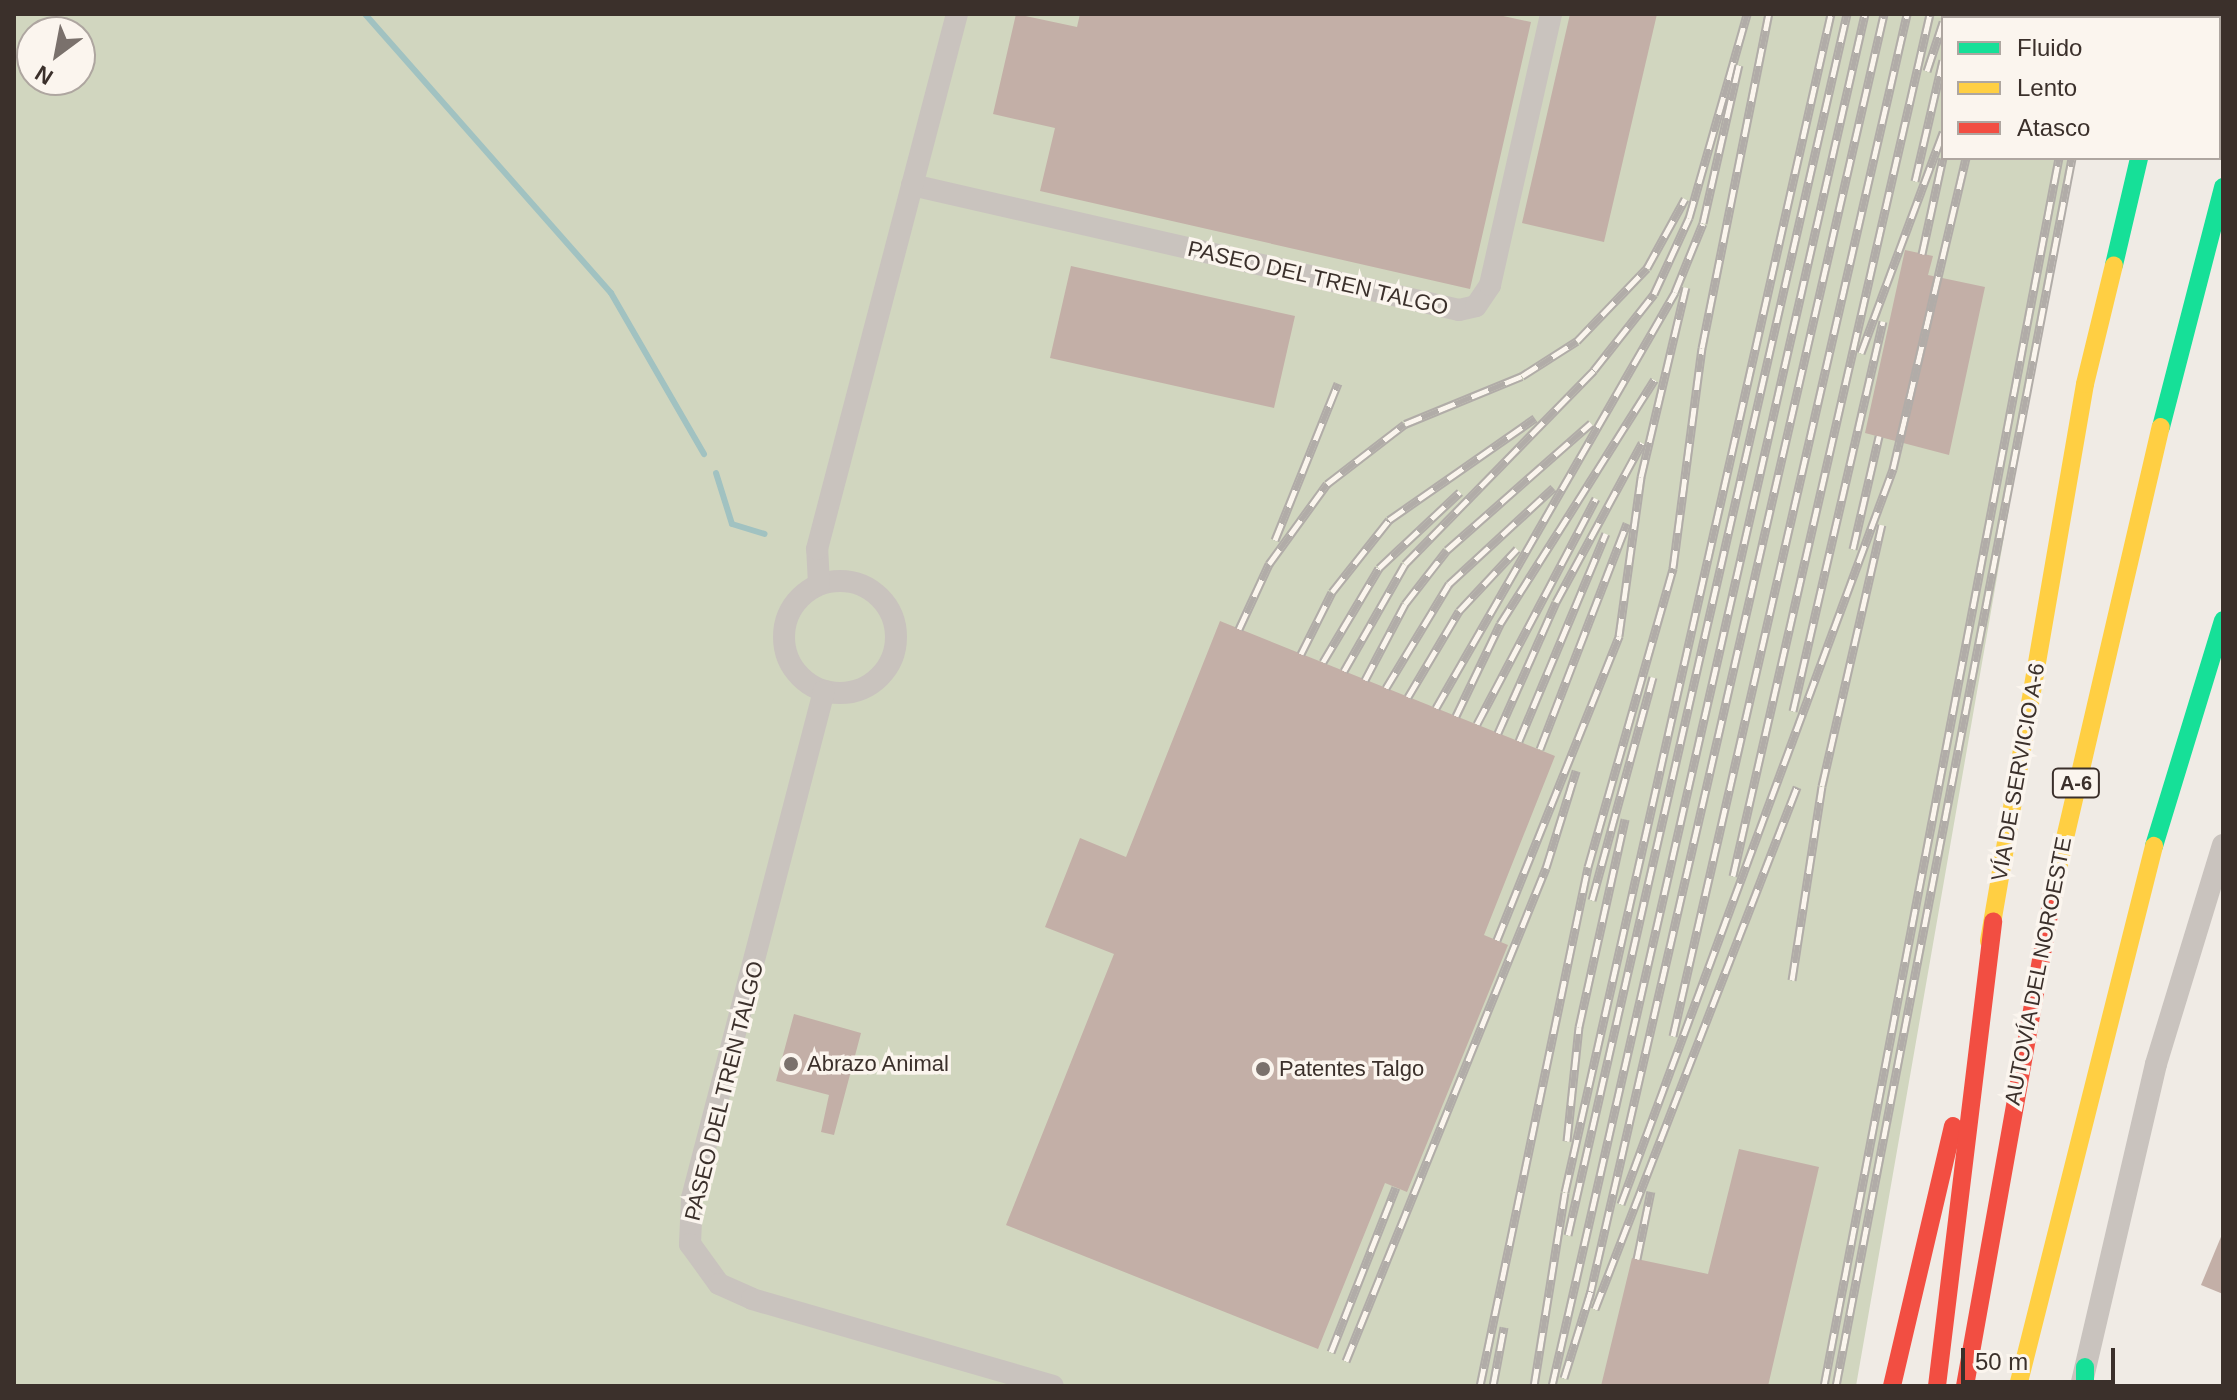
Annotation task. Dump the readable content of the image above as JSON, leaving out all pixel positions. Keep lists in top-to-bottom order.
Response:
{
  "streets": {
    "main road": ["VÍA DE SERVICIO A-6", "A-6", "AUTOVÍA DEL NOROESTE"],
    "street": ["PASEO DEL TREN TALGO"]
  },
  "places": ["Abrazo Animal", "Patentes Talgo"],
  "legend": ["Fluido", "Lento", "Atasco"],
  "scale_bar": "50 m",
  "north": "bottom left"
}
